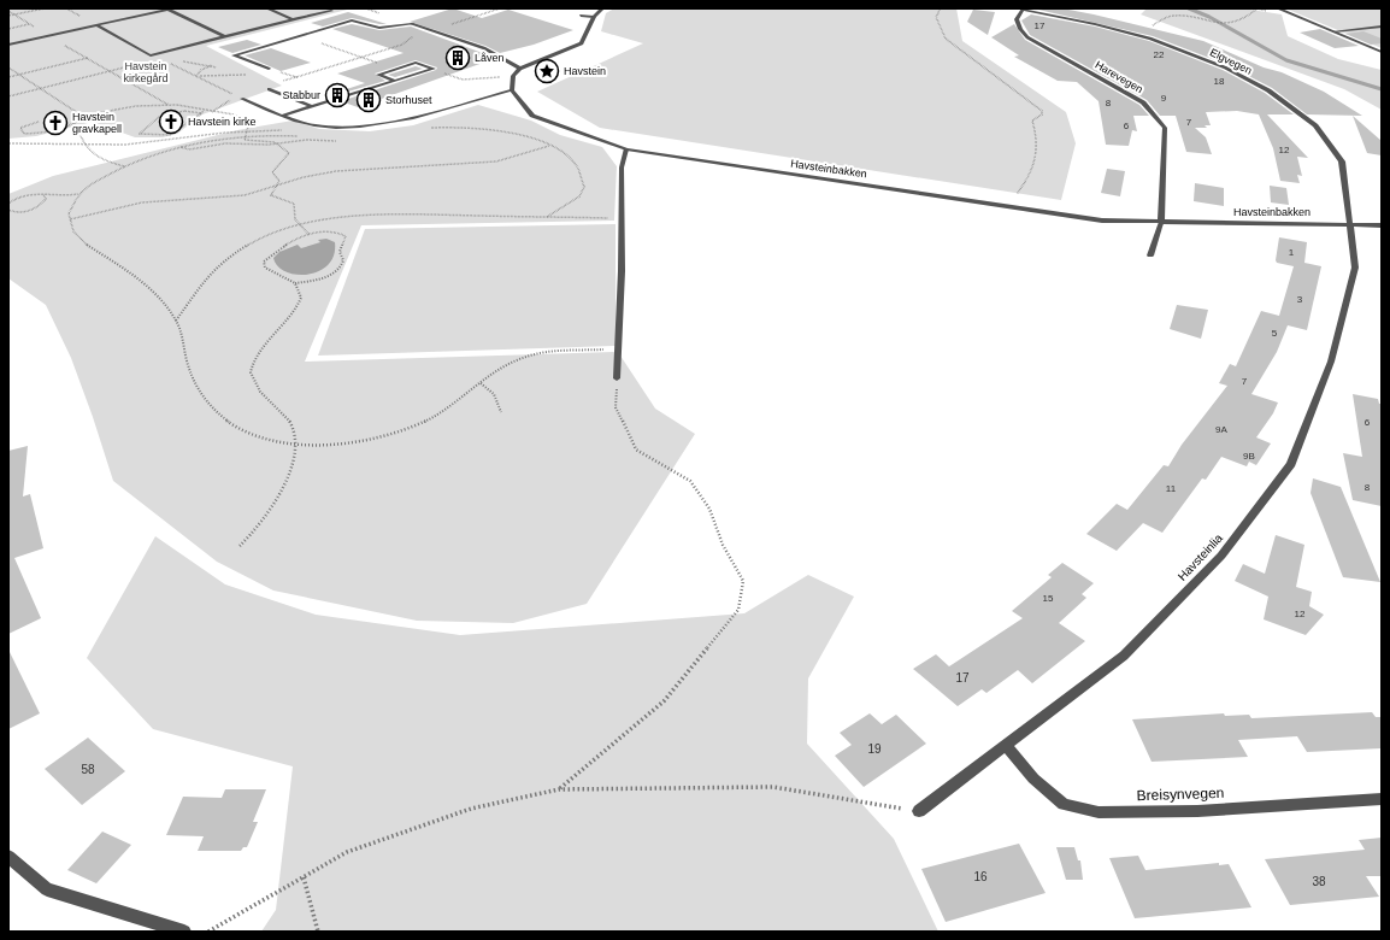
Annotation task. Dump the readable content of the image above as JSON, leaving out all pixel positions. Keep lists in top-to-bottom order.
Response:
{
  "streets": {
    "street": [
      "Elgvegen",
      "Harevegen",
      "Havsteinbakken",
      "Havsteinlia",
      "Breisynvegen"
    ]
  },
  "crossings": [
    ["Elgvegen", "Harevegen"],
    ["Elgvegen", "Havsteinbakken"],
    ["Elgvegen", "Havsteinlia"],
    ["Harevegen", "Havsteinbakken"],
    ["Havsteinbakken", "Havsteinlia"],
    ["Havsteinlia", "Breisynvegen"]
  ],
  "parks": ["Havstein kirkegård"],
  "places": {
    "building": ["Låven", "Stabbur", "Storhuset"],
    "place": ["Havstein"],
    "church": ["Havstein kirke", "Havstein gravkapell"]
  },
  "house_numbers": [
    "17",
    "22",
    "18",
    "9",
    "8",
    "7",
    "6",
    "12",
    "1",
    "3",
    "5",
    "7",
    "6",
    "9A",
    "9B",
    "8",
    "11",
    "15",
    "12",
    "17",
    "19",
    "58",
    "16",
    "38"
  ]
}
